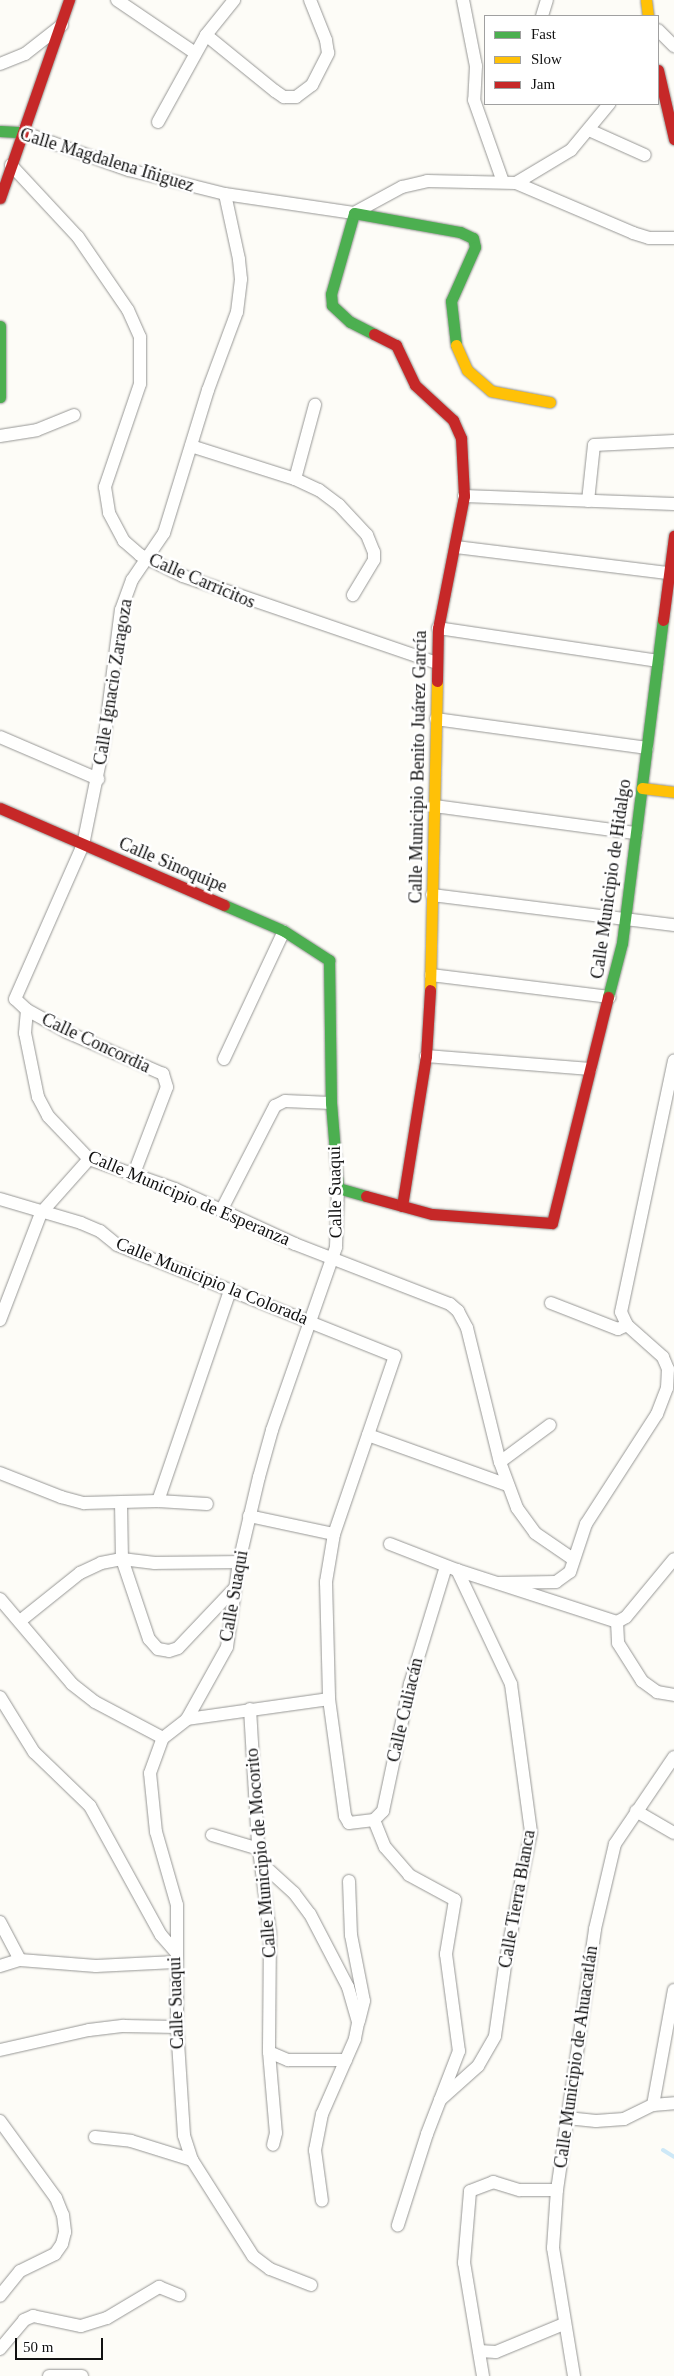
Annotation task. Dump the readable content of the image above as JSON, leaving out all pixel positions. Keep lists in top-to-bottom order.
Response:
{
  "streets": {
    "street": [
      "Calle Magdalena Iñiguez",
      "Calle Carricitos",
      "Calle Ignacio Zaragoza",
      "Calle Municipio Benito Juárez García",
      "Calle Sinoquipe",
      "Calle Municipio de Hidalgo",
      "Calle Concordia",
      "Calle Suaqui",
      "Calle Municipio de Esperanza",
      "Calle Municipio la Colorada",
      "Calle Culiacán",
      "Calle Municipio de Mocorito",
      "Calle Tierra Blanca",
      "Calle Municipio de Ahuacatlán"
    ]
  },
  "crossings": [
    ["Calle Magdalena Iñiguez", "Calle Ignacio Zaragoza"],
    ["Calle Magdalena Iñiguez", "Calle Municipio Benito Juárez García"],
    ["Calle Carricitos", "Calle Ignacio Zaragoza"],
    ["Calle Carricitos", "Calle Municipio Benito Juárez García"],
    ["Calle Ignacio Zaragoza", "Calle Sinoquipe"],
    ["Calle Ignacio Zaragoza", "Calle Concordia"],
    ["Calle Municipio Benito Juárez García", "Calle Municipio de Hidalgo"],
    ["Calle Sinoquipe", "Calle Suaqui"],
    ["Calle Concordia", "Calle Municipio de Esperanza"],
    ["Calle Suaqui", "Calle Municipio de Esperanza"],
    ["Calle Suaqui", "Calle Municipio la Colorada"],
    ["Calle Culiacán", "Calle Tierra Blanca"]
  ],
  "legend": ["Fast", "Slow", "Jam"],
  "scale_bar": "50 m"
}
